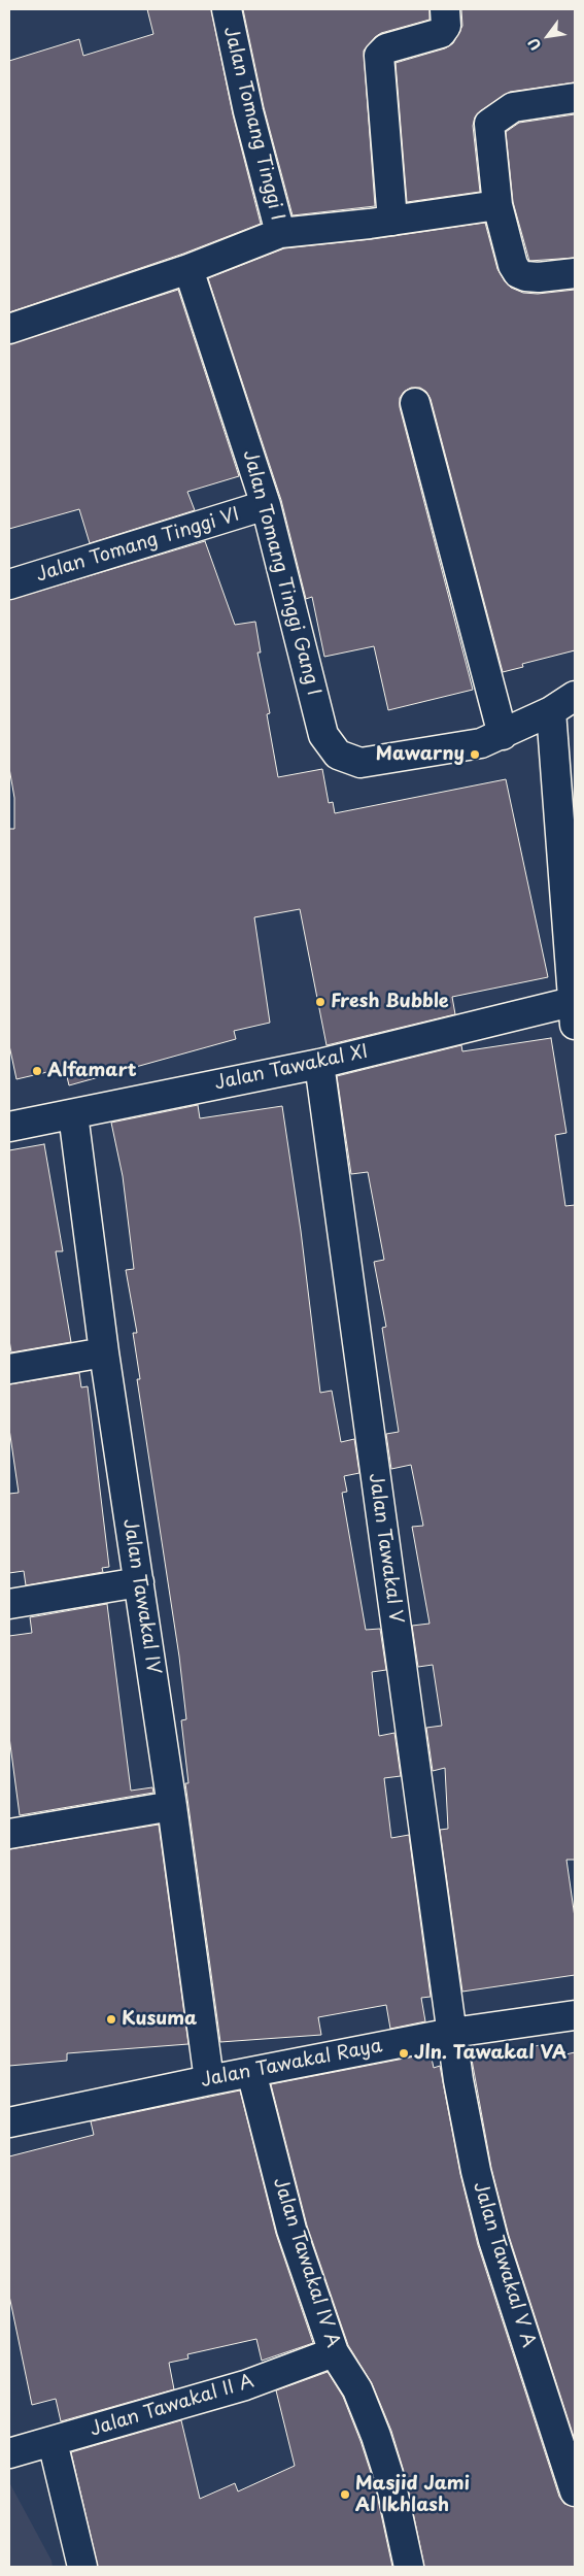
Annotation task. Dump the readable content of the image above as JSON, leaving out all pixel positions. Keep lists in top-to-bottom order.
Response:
{
  "streets": {
    "street": [
      "Jalan Tomang Tinggi I",
      "Jalan Tomang Tinggi VI",
      "Jalan Tomang Tinggi Gang I",
      "Jalan Tawakal XI",
      "Jalan Tawakal V",
      "Jalan Tawakal IV",
      "Jalan Tawakal Raya",
      "Jalan Tawakal IV A",
      "Jalan Tawakal V A",
      "Jalan Tawakal II A"
    ]
  },
  "crossings": [
    ["Jalan Tomang Tinggi I", "Jalan Tomang Tinggi Gang I"],
    ["Jalan Tomang Tinggi VI", "Jalan Tomang Tinggi Gang I"],
    ["Jalan Tawakal XI", "Jalan Tawakal V"],
    ["Jalan Tawakal XI", "Jalan Tawakal IV"],
    ["Jalan Tawakal V", "Jalan Tawakal Raya"],
    ["Jalan Tawakal V", "Jalan Tawakal V A"],
    ["Jalan Tawakal IV", "Jalan Tawakal Raya"],
    ["Jalan Tawakal Raya", "Jalan Tawakal IV A"],
    ["Jalan Tawakal Raya", "Jalan Tawakal V A"],
    ["Jalan Tawakal IV A", "Jalan Tawakal II A"]
  ],
  "places": [
    "Mawarny",
    "Fresh Bubble",
    "Alfamart",
    "Kusuma",
    "Jln. Tawakal VA",
    "Masjid Jami Al Ikhlash"
  ],
  "north": "bottom left"
}
